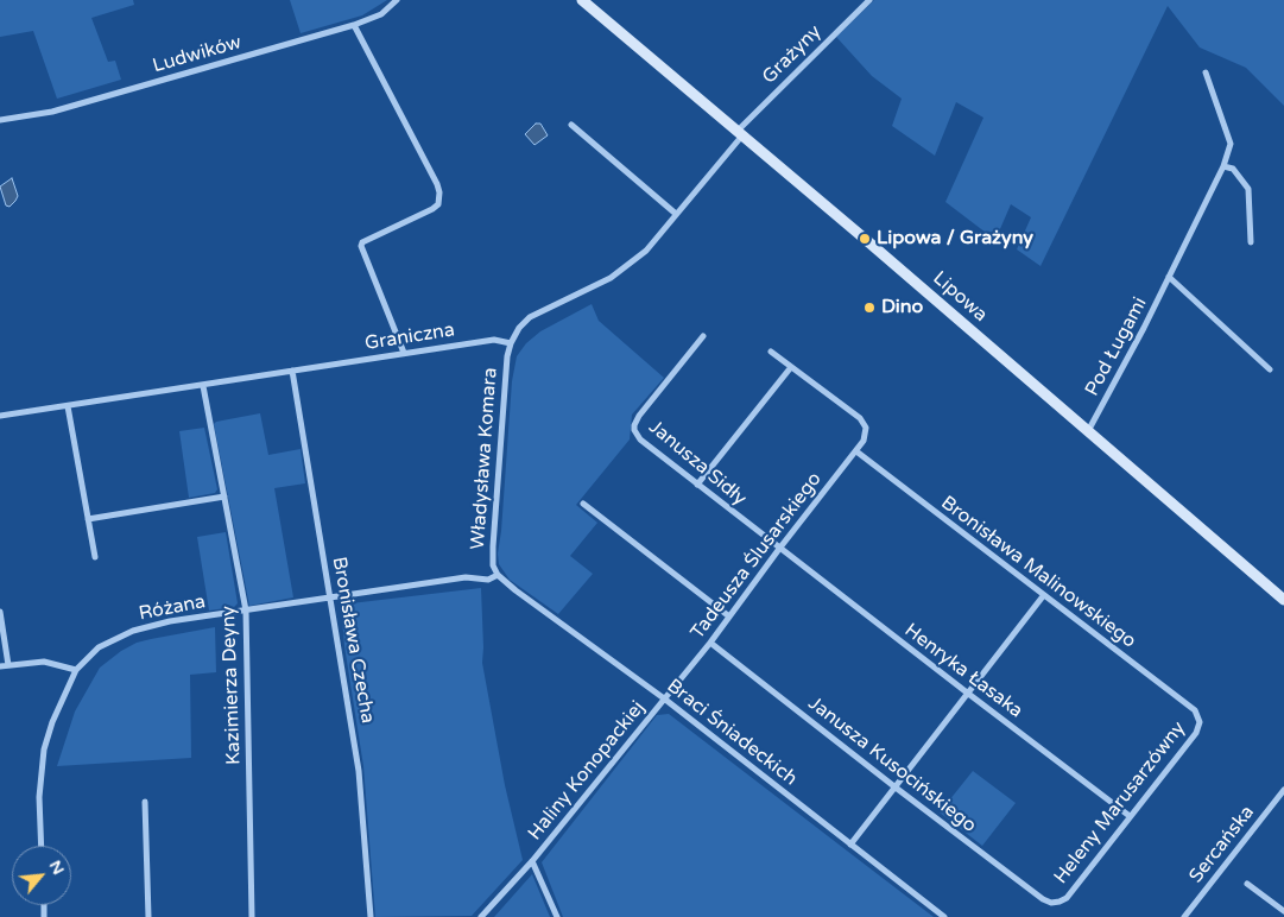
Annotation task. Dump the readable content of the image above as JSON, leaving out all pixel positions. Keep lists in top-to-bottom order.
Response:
{
  "streets": {
    "main road": ["Lipowa"],
    "street": [
      "Ludwików",
      "Grażyny",
      "Graniczna",
      "Pod Ługami",
      "Władysława Komara",
      "Janusza Sidły",
      "Tadeusza Ślusarskiego",
      "Bronisława Malinowskiego",
      "Różana",
      "Bronisława Czecha",
      "Henryka Łasaka",
      "Kazimierza Deyny",
      "Braci Śniadeckich",
      "Janusza Kusocińskiego",
      "Haliny Konopackiej",
      "Heleny Marusarzówny",
      "Sercańska"
    ]
  },
  "crossings": [
    ["Grażyny", "Lipowa"],
    ["Lipowa", "Pod Ługami"],
    ["Graniczna", "Władysława Komara"],
    ["Graniczna", "Bronisława Czecha"],
    ["Graniczna", "Kazimierza Deyny"],
    ["Władysława Komara", "Różana"],
    ["Władysława Komara", "Braci Śniadeckich"],
    ["Janusza Sidły", "Tadeusza Ślusarskiego"],
    ["Janusza Sidły", "Henryka Łasaka"],
    ["Tadeusza Ślusarskiego", "Bronisława Malinowskiego"],
    ["Tadeusza Ślusarskiego", "Henryka Łasaka"],
    ["Tadeusza Ślusarskiego", "Braci Śniadeckich"],
    ["Tadeusza Ślusarskiego", "Janusza Kusocińskiego"],
    ["Tadeusza Ślusarskiego", "Haliny Konopackiej"],
    ["Bronisława Malinowskiego", "Heleny Marusarzówny"],
    ["Różana", "Bronisława Czecha"],
    ["Różana", "Kazimierza Deyny"],
    ["Różana", "Braci Śniadeckich"],
    ["Henryka Łasaka", "Heleny Marusarzówny"],
    ["Braci Śniadeckich", "Haliny Konopackiej"],
    ["Janusza Kusocińskiego", "Heleny Marusarzówny"]
  ],
  "places": ["Lipowa / Grażyny", "Dino"],
  "north": "top right"
}
